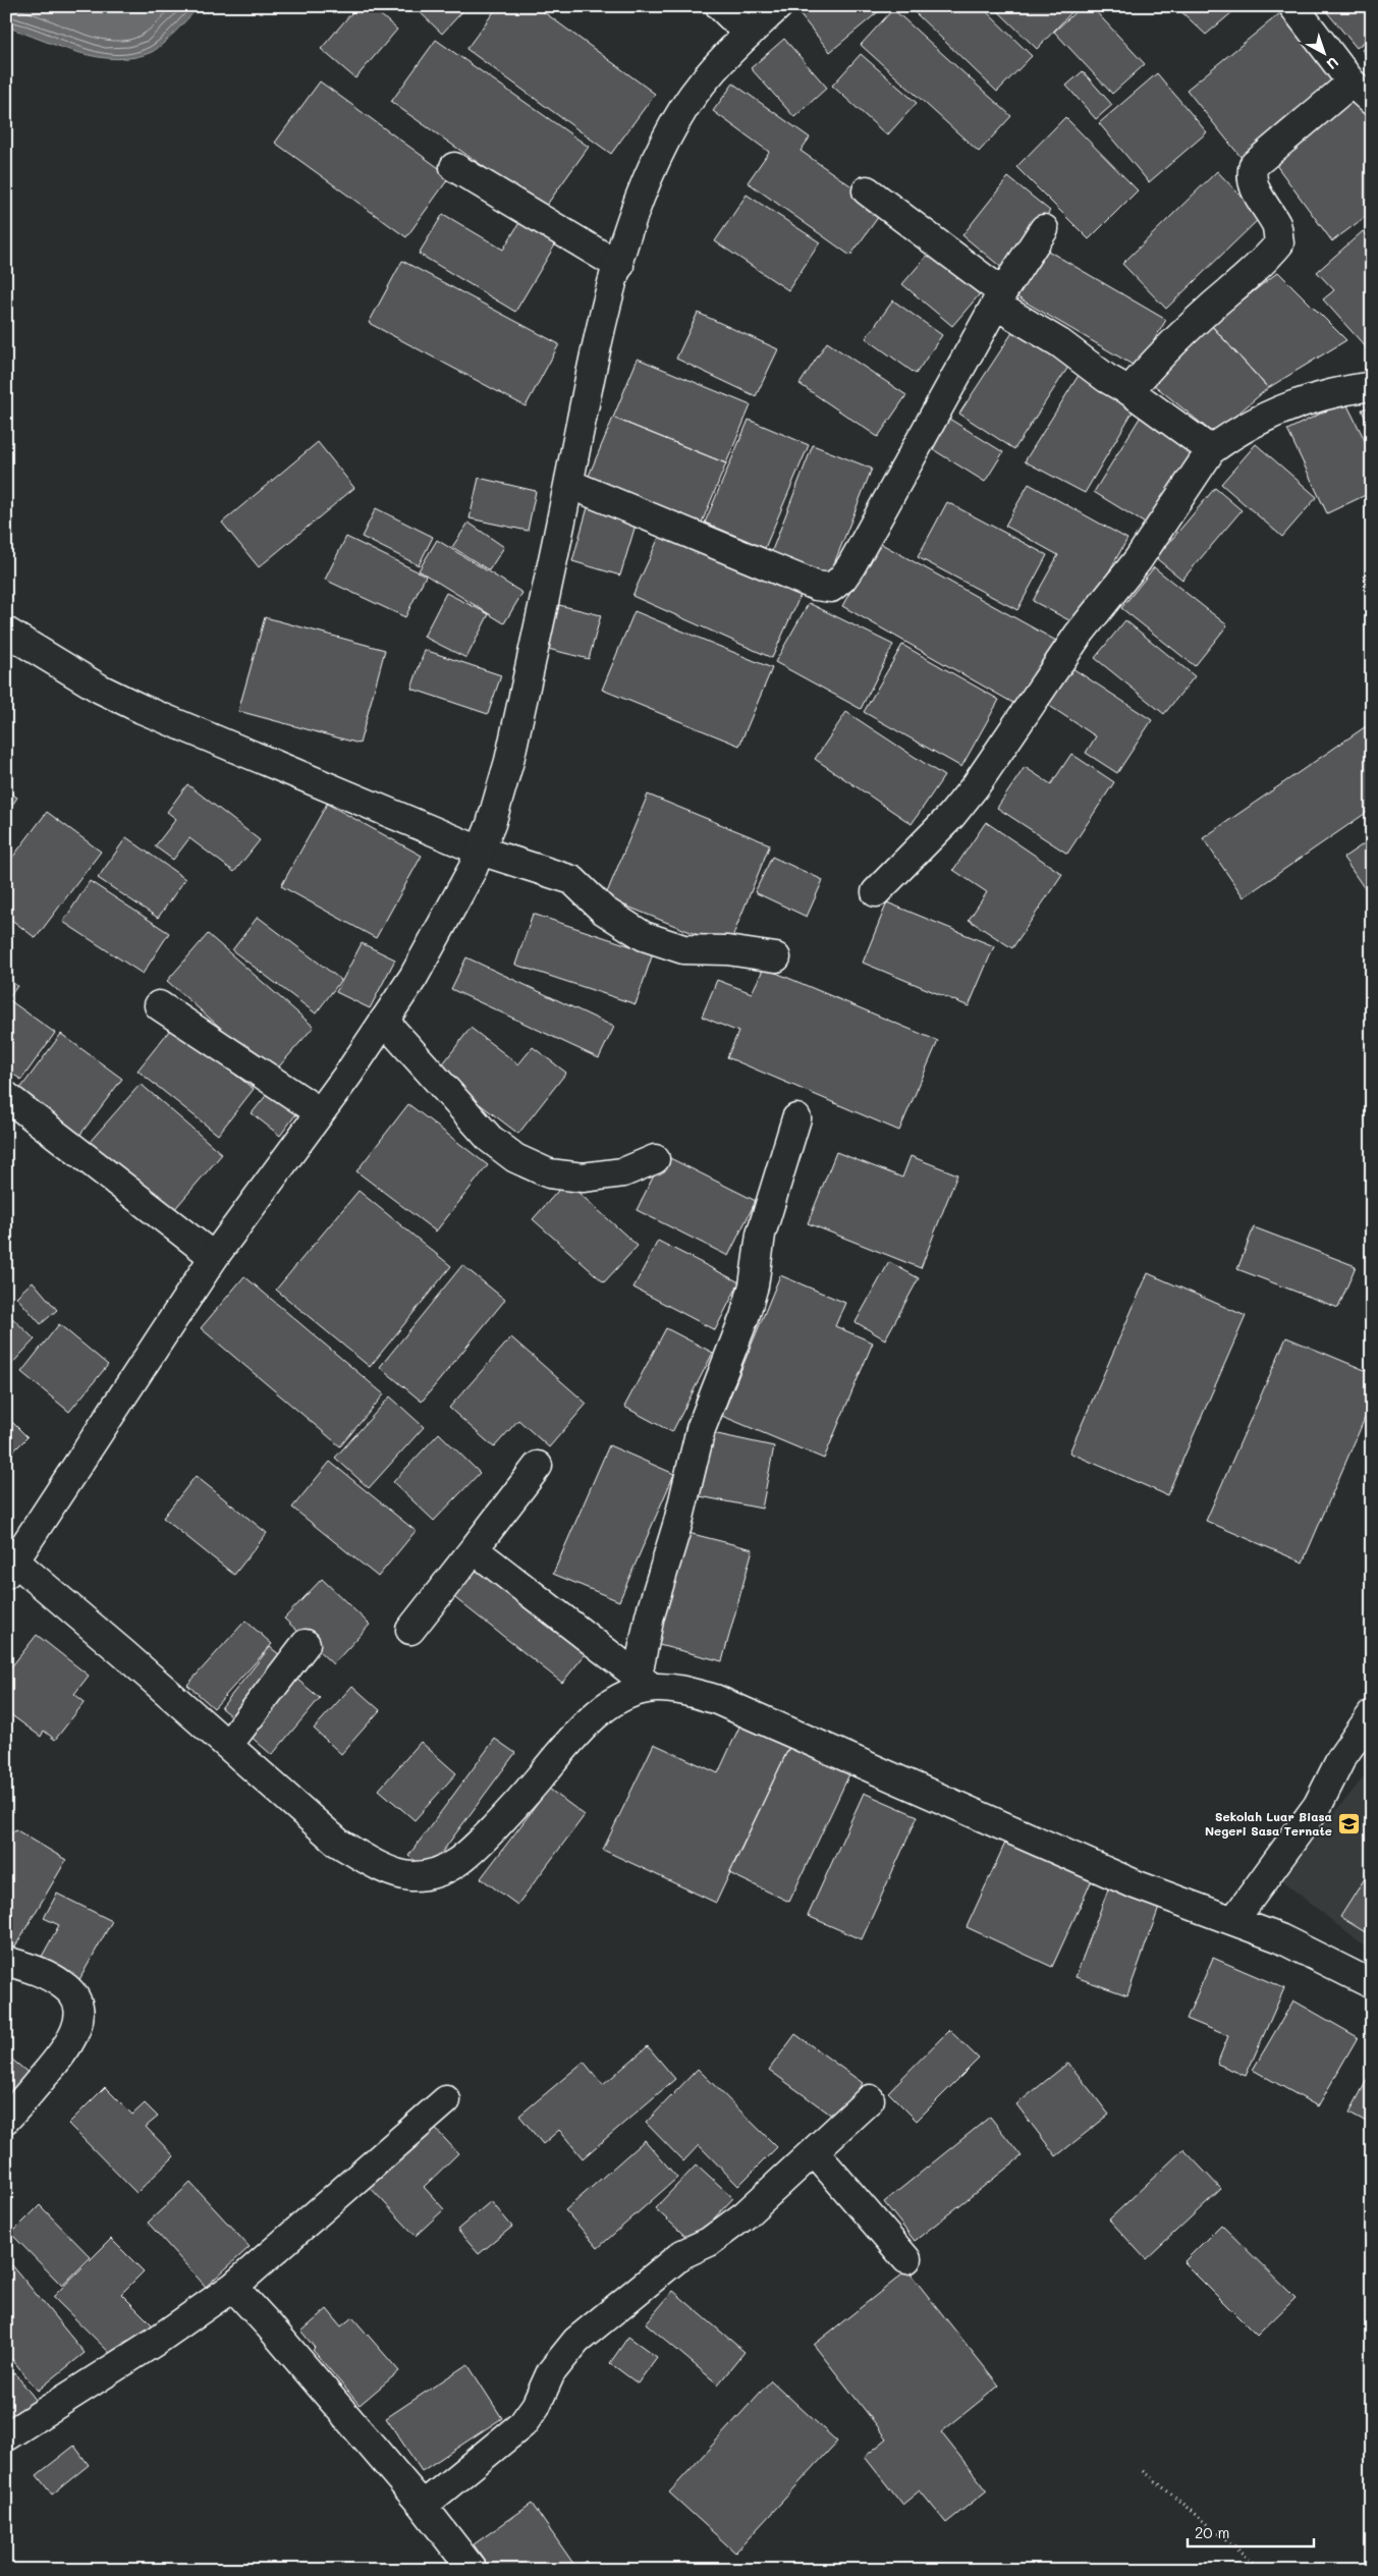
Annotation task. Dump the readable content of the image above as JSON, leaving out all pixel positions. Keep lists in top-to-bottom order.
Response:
{
  "places": {
    "school or university": ["Sekolah Luar Biasa Negeri Sasa Ternate"]
  },
  "scale_bar": "20 m",
  "north": "bottom right"
}
